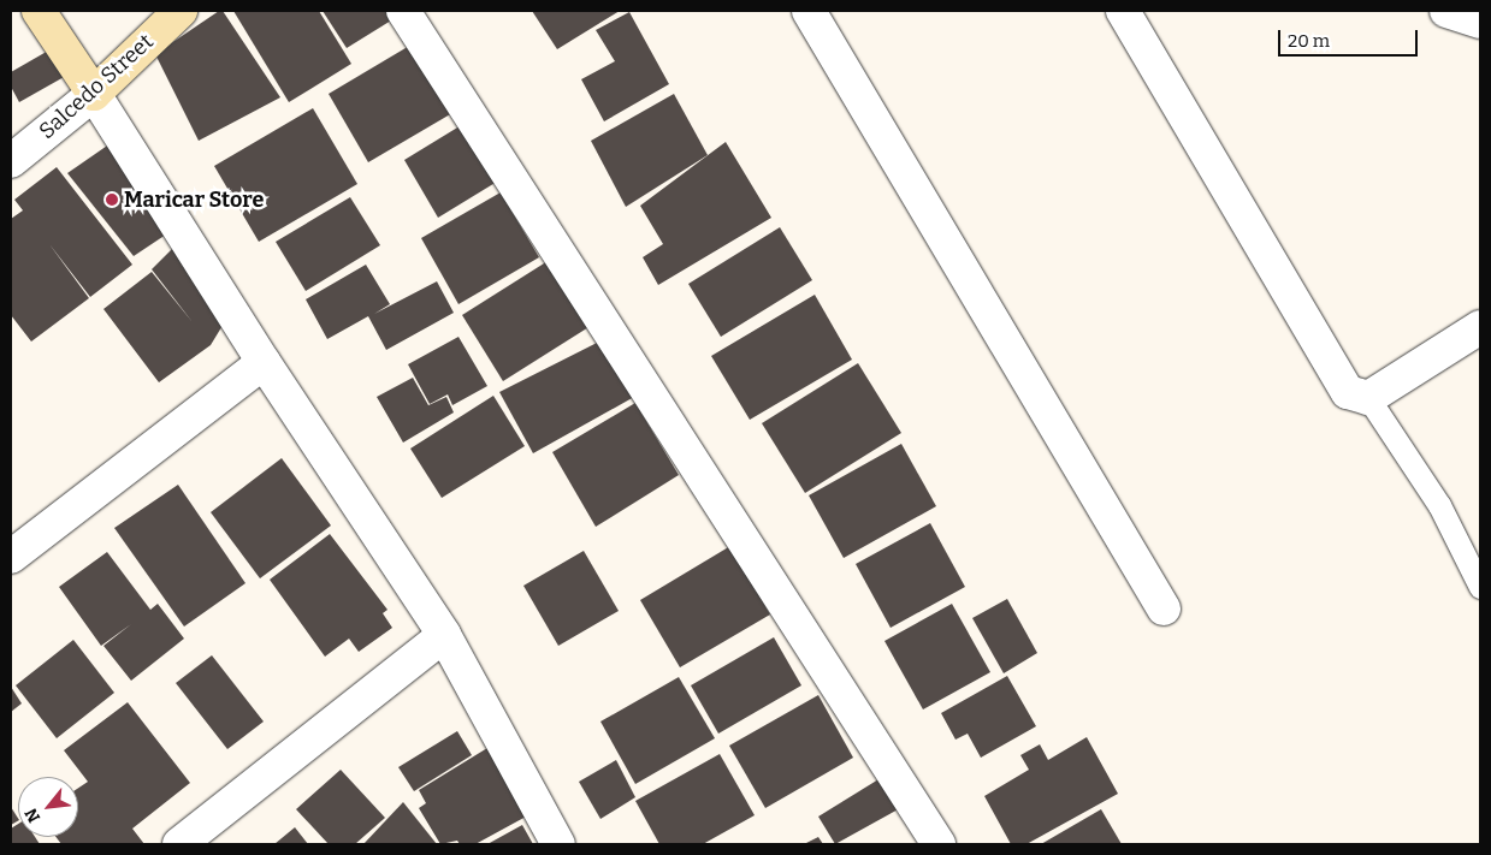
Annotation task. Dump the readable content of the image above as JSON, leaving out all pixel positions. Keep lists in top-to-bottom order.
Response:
{
  "streets": {
    "street": ["Salcedo Street"]
  },
  "places": ["Maricar Store"],
  "scale_bar": "20 m",
  "north": "bottom left"
}
